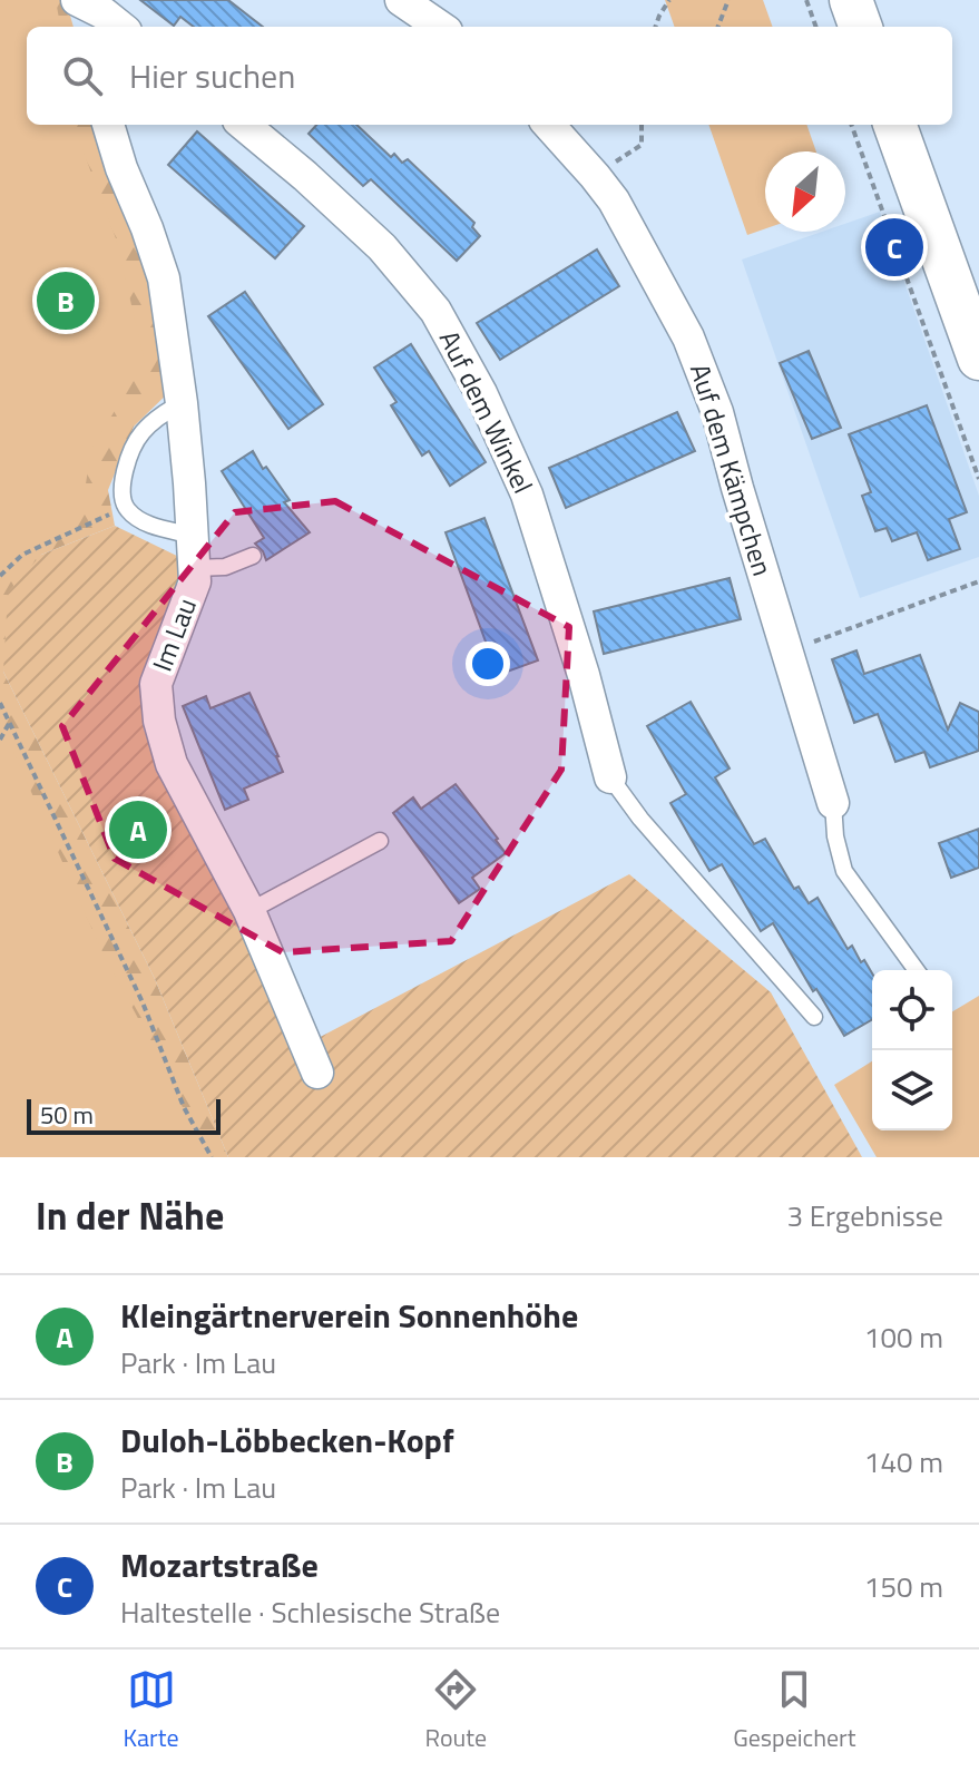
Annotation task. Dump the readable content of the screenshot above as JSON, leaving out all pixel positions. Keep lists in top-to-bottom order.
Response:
{
  "streets": {
    "street": ["Auf dem Winkel", "Auf dem Kämpchen", "Im Lau"]
  },
  "scale_bar": "50 m",
  "north": "bottom left",
  "page": {
    "search": "Hier suchen",
    "pins": ["C", "B", "A"],
    "scale": "50 m",
    "heading": ["In der Nähe", "3 Ergebnisse"],
    "list": [
      {
        "mark": "A",
        "name": "Kleingärtnerverein Sonnenhöhe",
        "note": "Park · Im Lau",
        "value": "100 m"
      },
      {
        "mark": "B",
        "name": "Duloh-Löbbecken-Kopf",
        "note": "Park · Im Lau",
        "value": "140 m"
      },
      {
        "mark": "C",
        "name": "Mozartstraße",
        "note": "Haltestelle · Schlesische Straße",
        "value": "150 m"
      }
    ],
    "nav": ["Karte", "Route", "Gespeichert"]
  }
}
